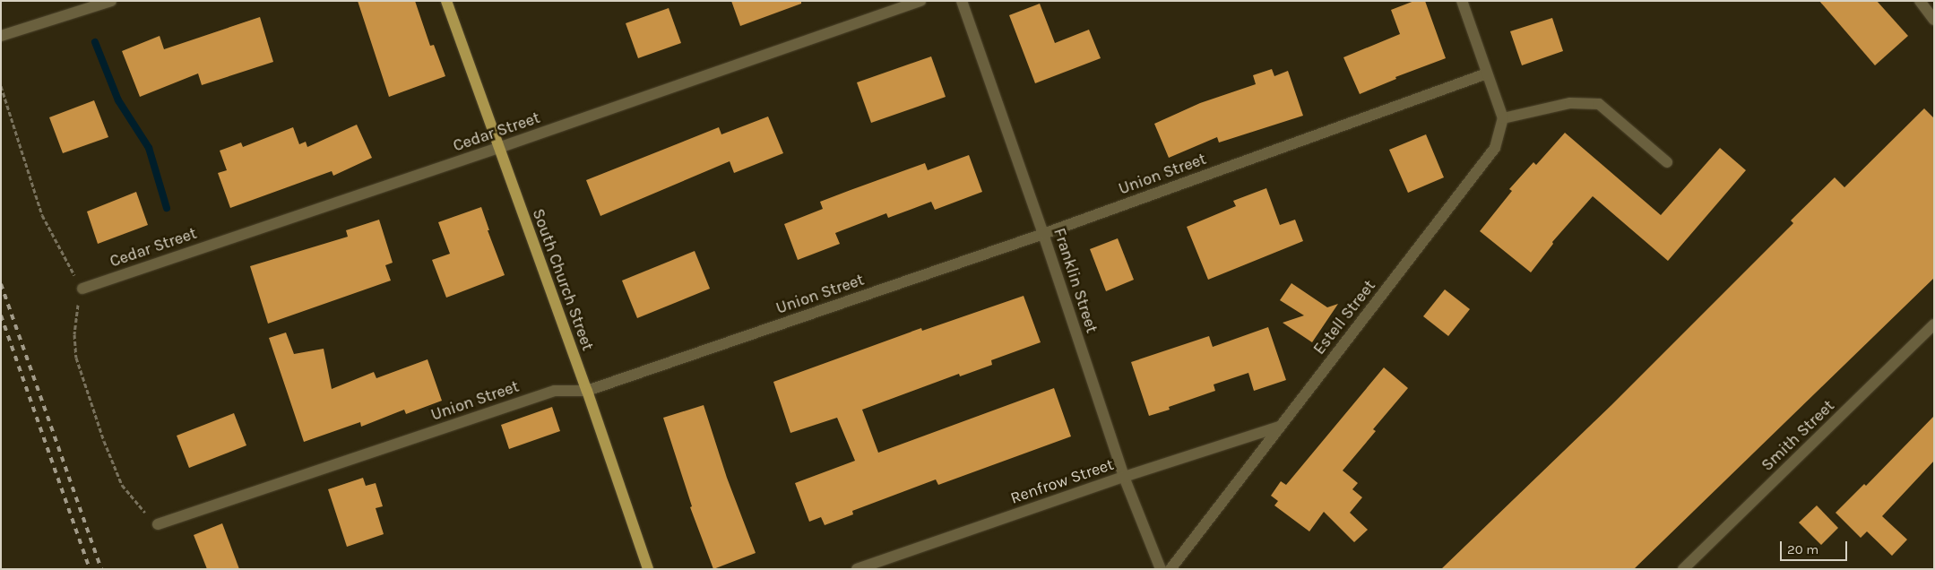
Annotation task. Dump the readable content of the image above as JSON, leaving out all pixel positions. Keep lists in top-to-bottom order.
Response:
{
  "streets": {
    "main road": ["South Church Street"],
    "street": [
      "Cedar Street",
      "Union Street",
      "Franklin Street",
      "Estell Street",
      "Smith Street",
      "Renfrow Street"
    ]
  },
  "crossings": [
    ["Cedar Street", "South Church Street"],
    ["Union Street", "South Church Street"],
    ["Union Street", "Franklin Street"],
    ["Franklin Street", "Renfrow Street"],
    ["Estell Street", "Renfrow Street"]
  ],
  "scale_bar": "20 m"
}
